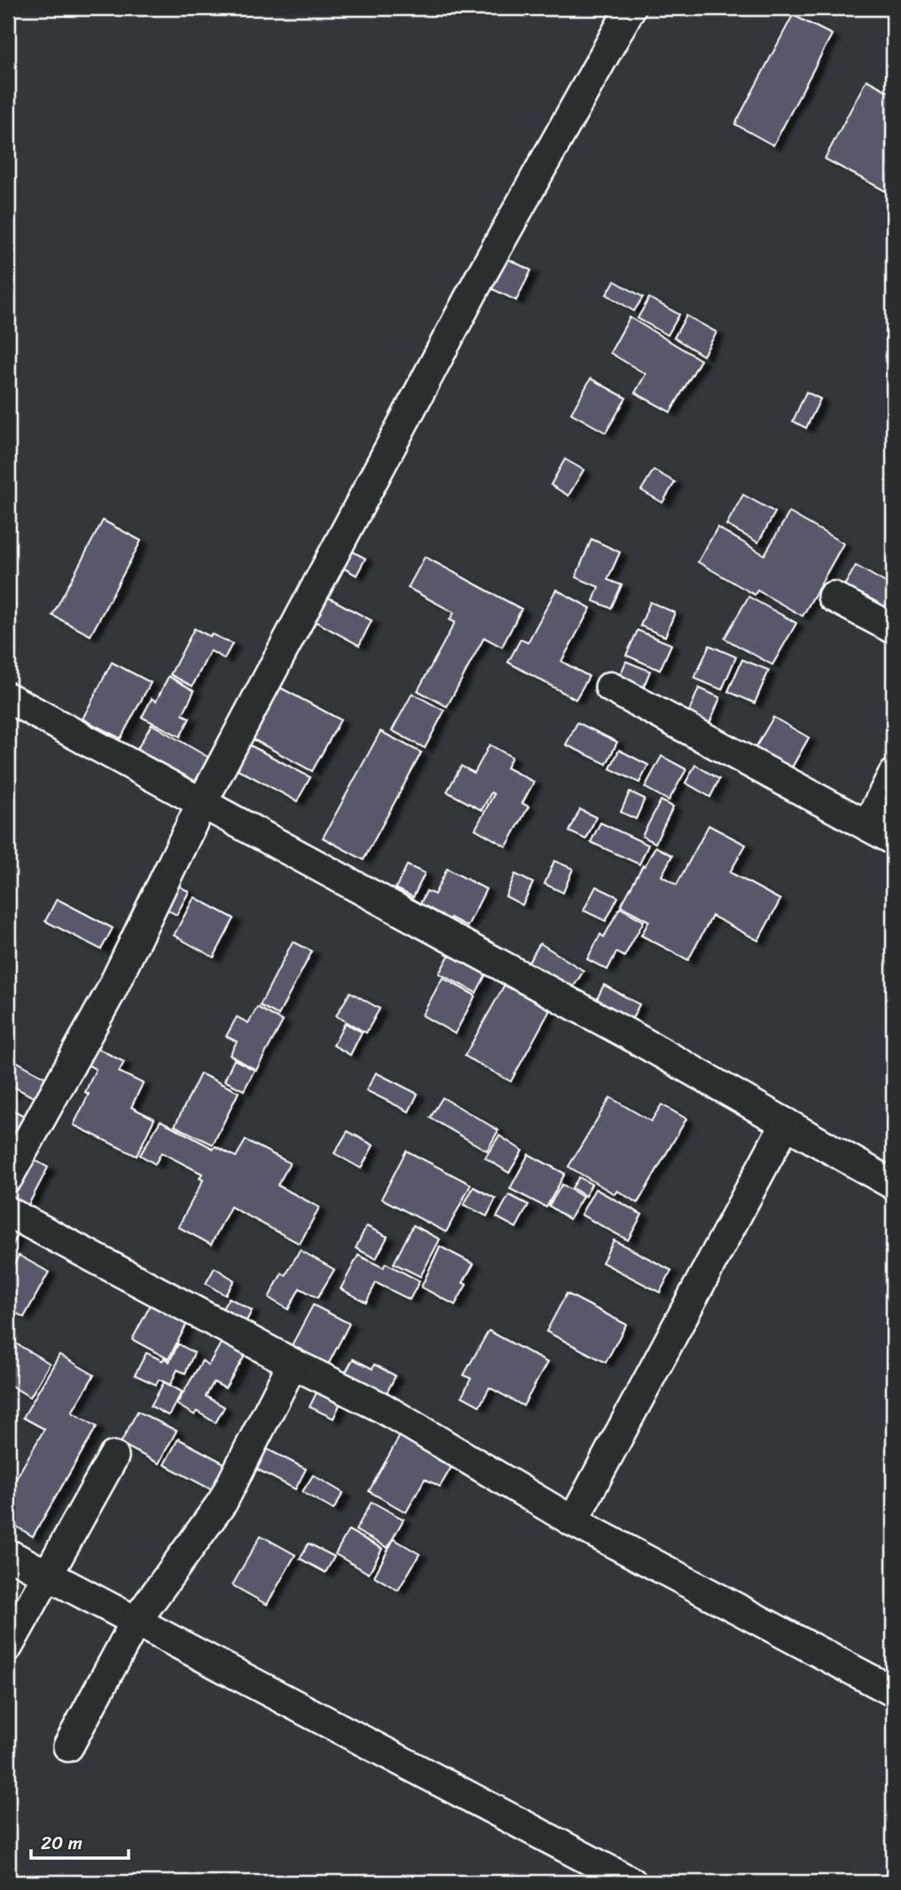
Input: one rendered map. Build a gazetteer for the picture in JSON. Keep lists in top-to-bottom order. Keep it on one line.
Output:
{"scale_bar":"20 m"}
